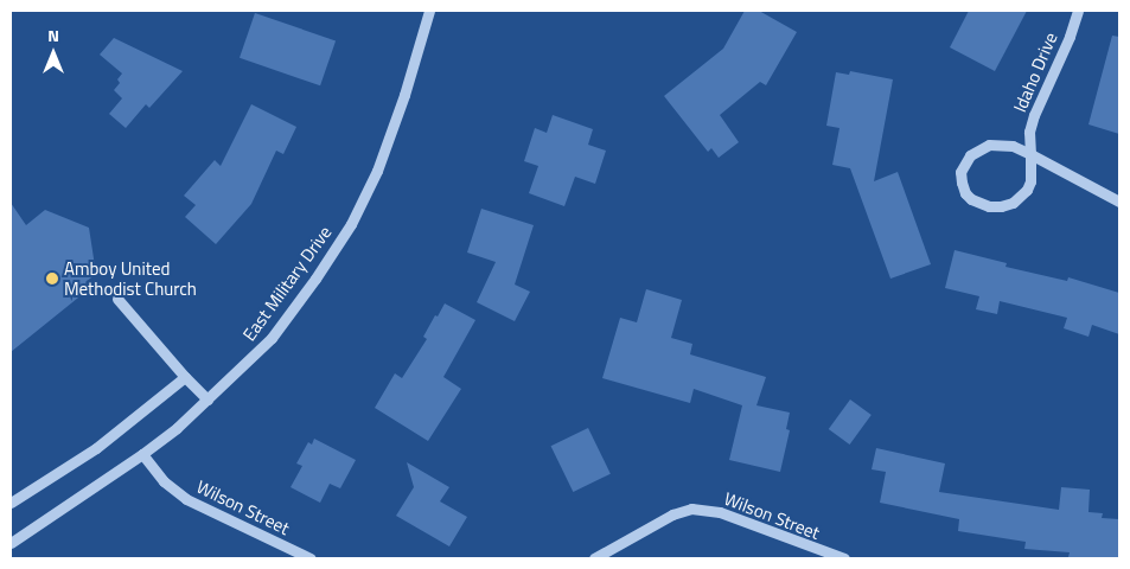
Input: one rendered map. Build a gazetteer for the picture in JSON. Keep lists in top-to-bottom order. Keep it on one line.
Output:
{"streets":{"street":["Idaho Drive","East Military Drive","Wilson Street"]},"crossings":[["East Military Drive","Wilson Street"]],"places":["Amboy United Methodist Church"],"north":"top"}
